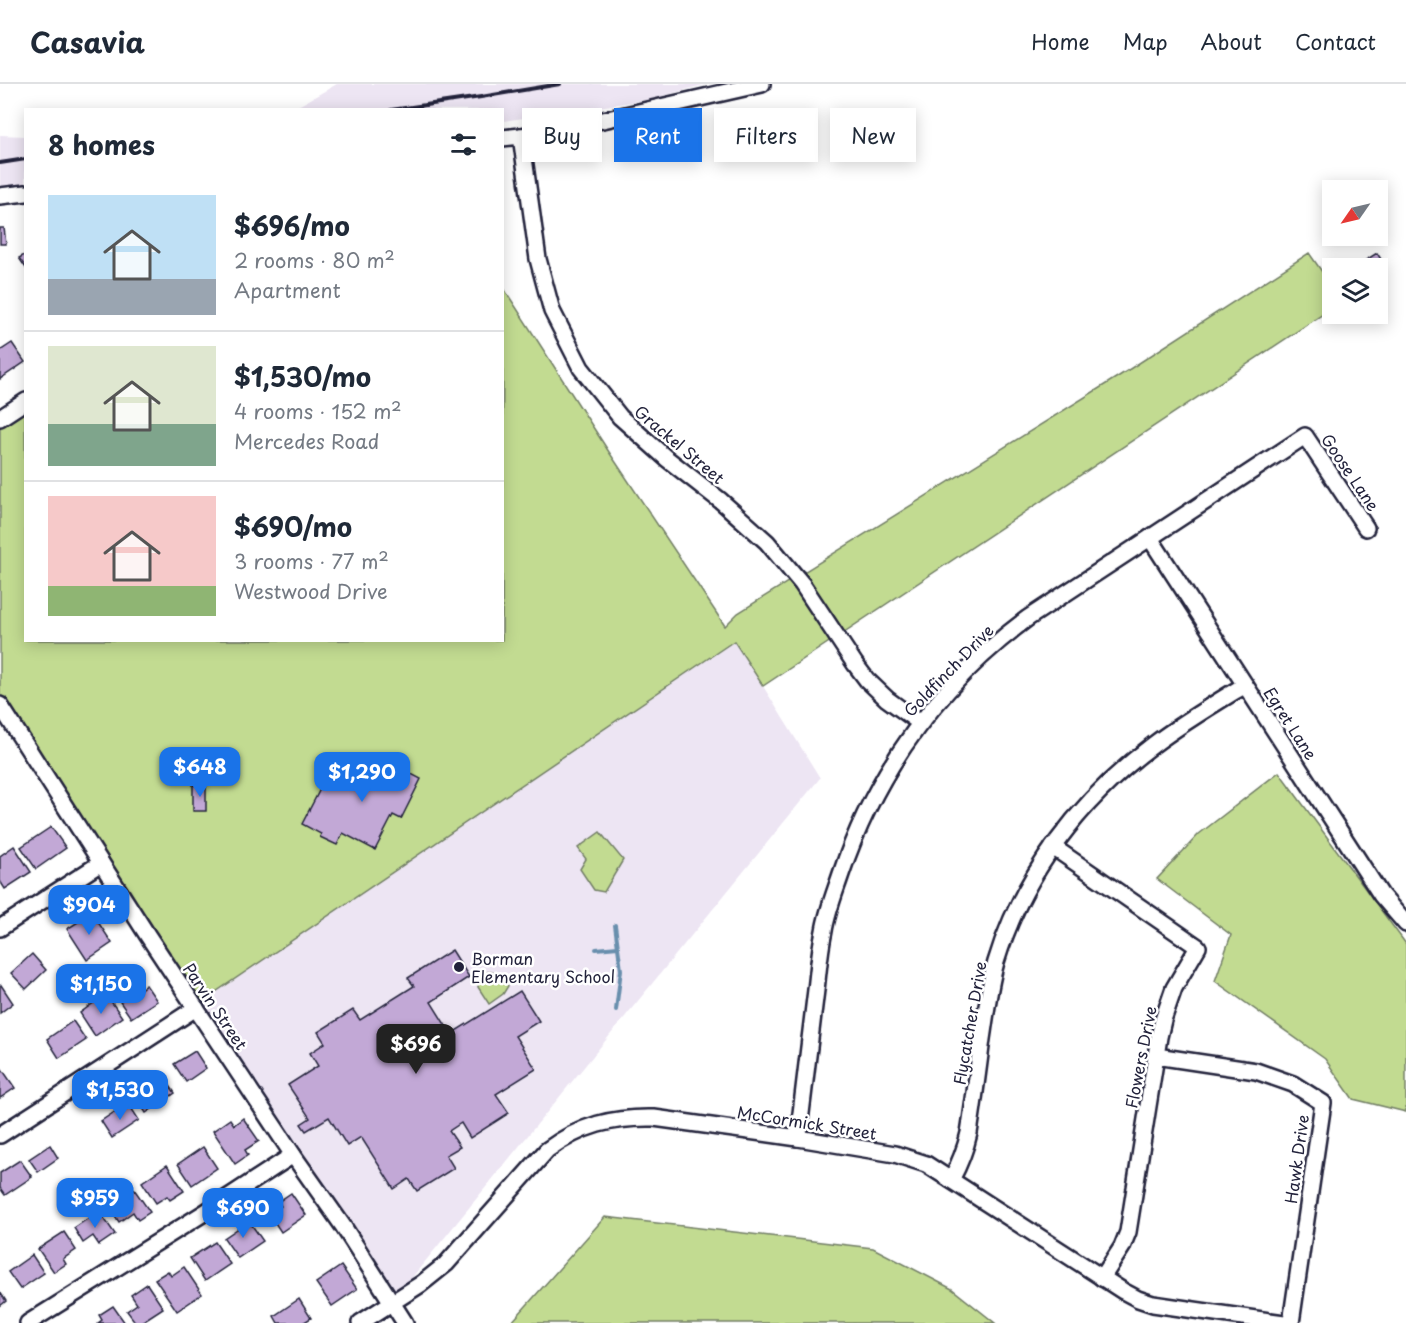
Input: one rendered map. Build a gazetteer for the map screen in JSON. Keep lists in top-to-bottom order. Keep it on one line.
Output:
{"streets":{"street":["Grackel Street","Goose Lane","Goldfinch Drive","Egret Lane","Parvin Street","Flycatcher Drive","Flowers Drive","McCormick Street","Hawk Drive"]},"crossings":[["Grackel Street","Goldfinch Drive"],["Goose Lane","Goldfinch Drive"],["Goldfinch Drive","Egret Lane"],["Goldfinch Drive","McCormick Street"],["Egret Lane","Flycatcher Drive"],["Parvin Street","McCormick Street"],["Flycatcher Drive","Flowers Drive"],["Flycatcher Drive","McCormick Street"],["Flowers Drive","McCormick Street"],["Flowers Drive","Hawk Drive"]],"places":["Borman Elementary School"],"north":"bottom left","page":{"header":"Casavia","nav":["Home","Map","About","Contact"],"chip":["Buy","Rent","Filters","New"],"heading":"8 homes","list":[{"name":"$696/mo","note":"2 rooms · 80 m² · Apartment"},{"name":"$1,530/mo","note":"4 rooms · 152 m² · Mercedes Road"},{"name":"$690/mo","note":"3 rooms · 77 m² · Westwood Drive"}],"price":["$648","$1,290","$904","$1,150","$696","$1,530","$959","$690"]}}
